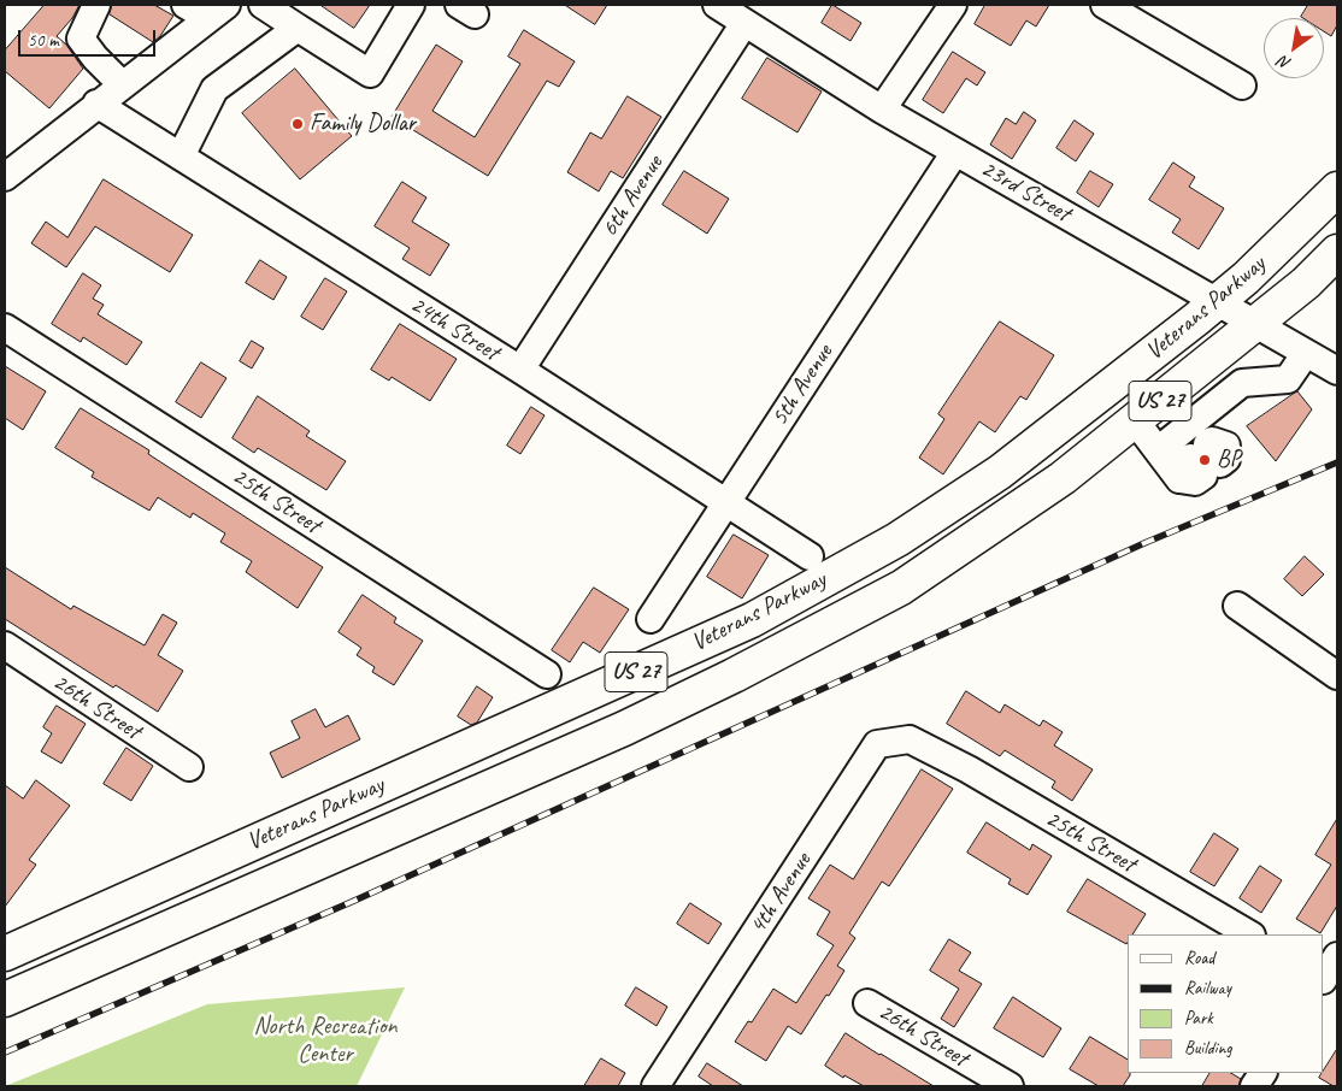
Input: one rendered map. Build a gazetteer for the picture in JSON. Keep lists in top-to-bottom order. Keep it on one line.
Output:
{"streets":{"main road":["Veterans Parkway","US 27"],"street":["23rd Street","6th Avenue","24th Street","5th Avenue","25th Street","26th Street","4th Avenue"]},"crossings":[["23rd Street","6th Avenue"],["23rd Street","Veterans Parkway"],["23rd Street","5th Avenue"],["6th Avenue","24th Street"],["24th Street","5th Avenue"],["25th Street","4th Avenue"]],"parks":["North Recreation Center"],"places":["Family Dollar","BP"],"legend":["Road","Railway","Park","Building"],"scale_bar":"50 m","north":"bottom left"}
